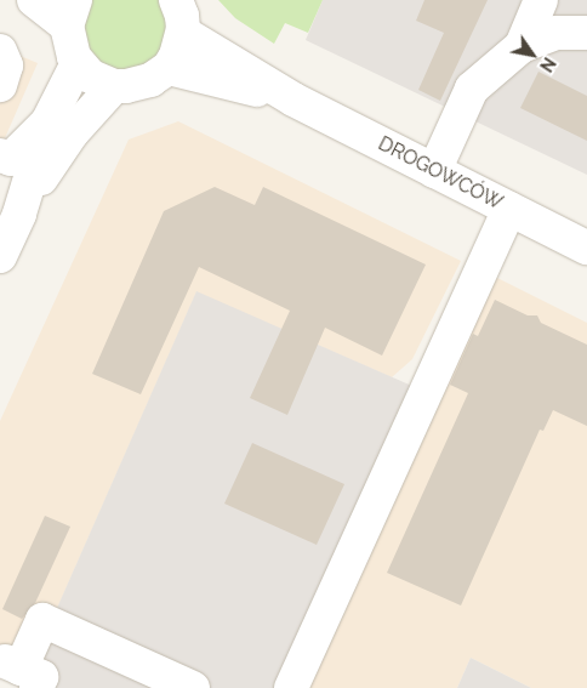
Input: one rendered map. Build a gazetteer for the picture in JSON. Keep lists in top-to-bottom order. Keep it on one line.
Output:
{"streets":{"street":["DROGOWCÓW"]},"north":"bottom right"}
